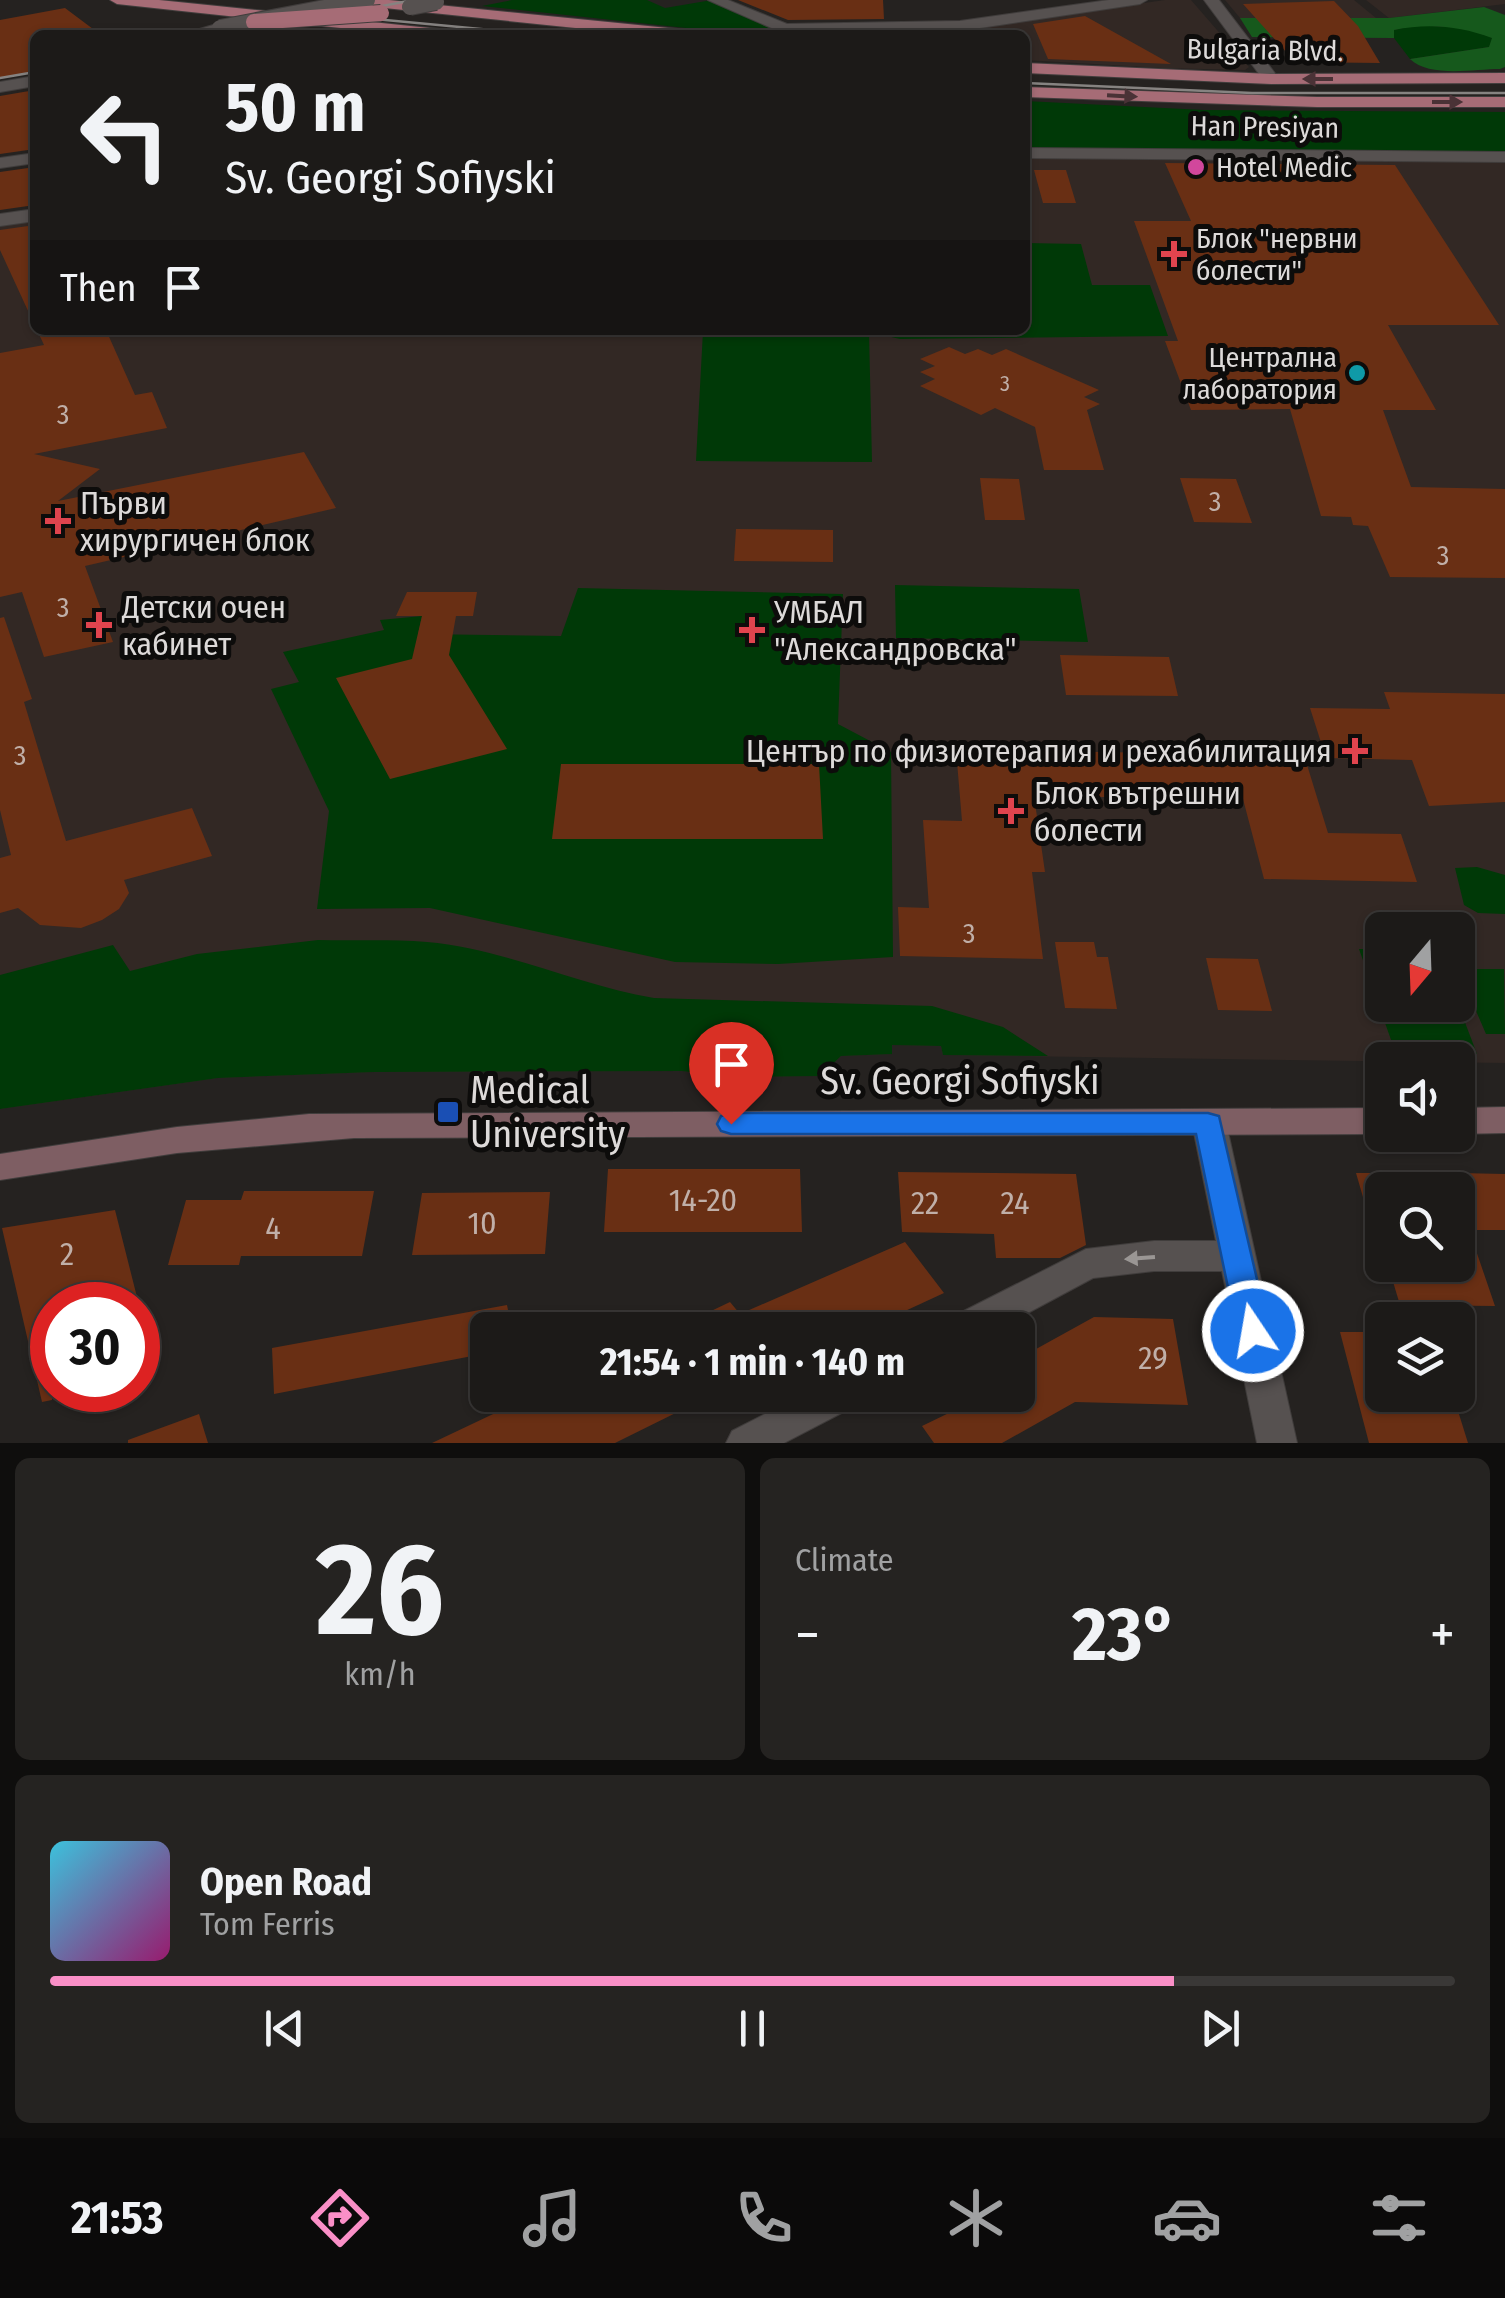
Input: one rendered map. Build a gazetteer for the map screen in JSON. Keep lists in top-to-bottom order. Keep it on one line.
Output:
{"streets":{"main road":["Bulgaria Blvd.","Sv. Georgi Sofiyski"],"street":["Han Presiyan"]},"places":{"other":["Hotel Medic","Централна лаборатория"],"health":["Блок \"нервни болести\"","Първи хирургичен блок","Детски очен кабинет","УМБАЛ \"Александровска\"","Център по физиотерапия и рехабилитация","Блок вътрешни болести"],"transit":["Medical University"]},"house_numbers":["3","3","3","3","3","3","3","14-20","22","24","10","4","2","29"],"north":"bottom","page":{"turn":["50 m","Sv. Georgi Sofiyski"],"then":"Then","limit":"30","trip":"21:54 · 1 min · 140 m","tile":[["26","km/h"],"Climate"],"heat":["−","23°","+"],"song":["Open Road","Tom Ferris"],"tabs":"21:53"}}
